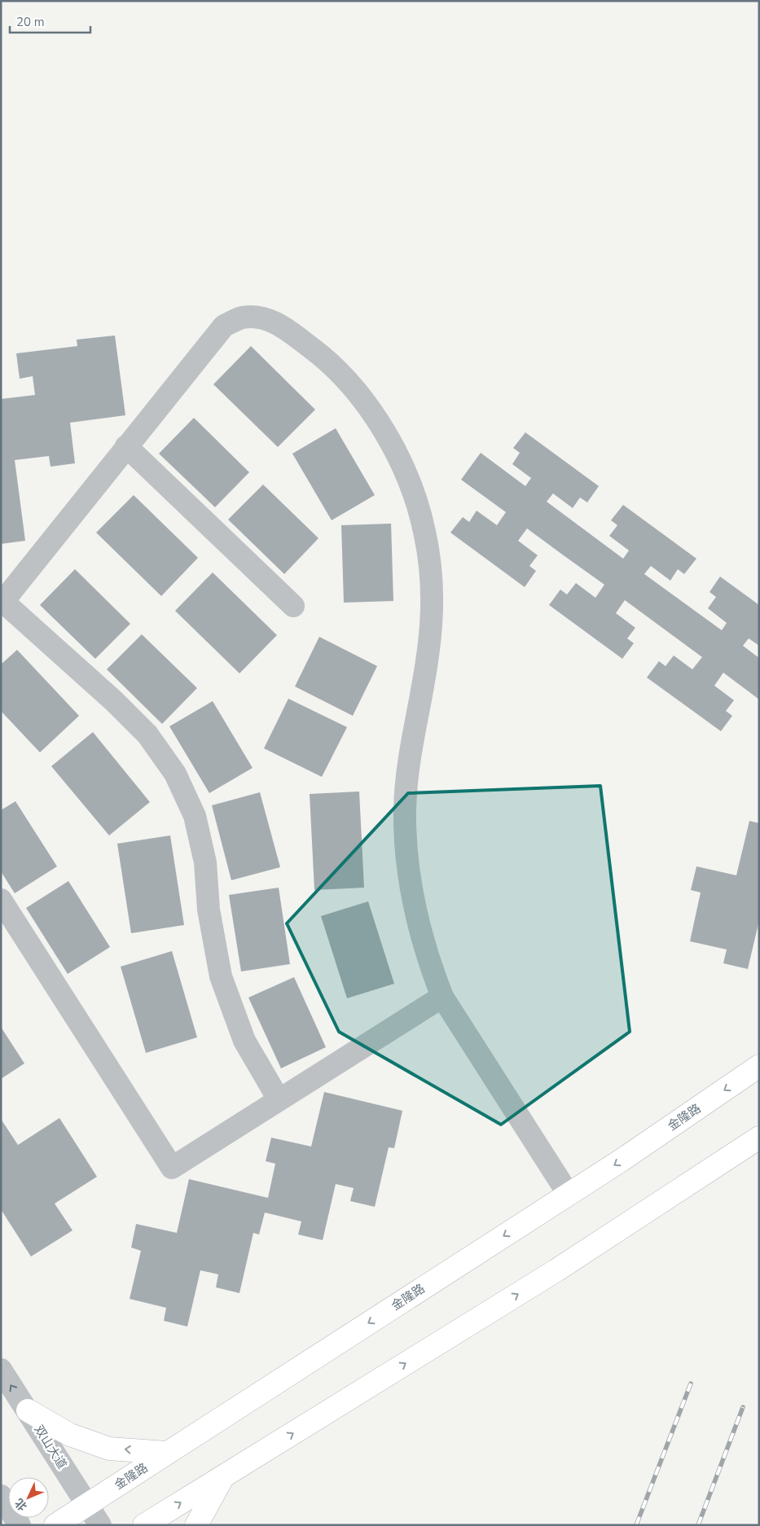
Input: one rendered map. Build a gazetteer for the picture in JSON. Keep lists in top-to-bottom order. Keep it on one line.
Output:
{"streets":{"main road":["金隆路"],"street":["双山大道"]},"crossings":[["金隆路","双山大道"]],"scale_bar":"20 m","north":"bottom left"}
